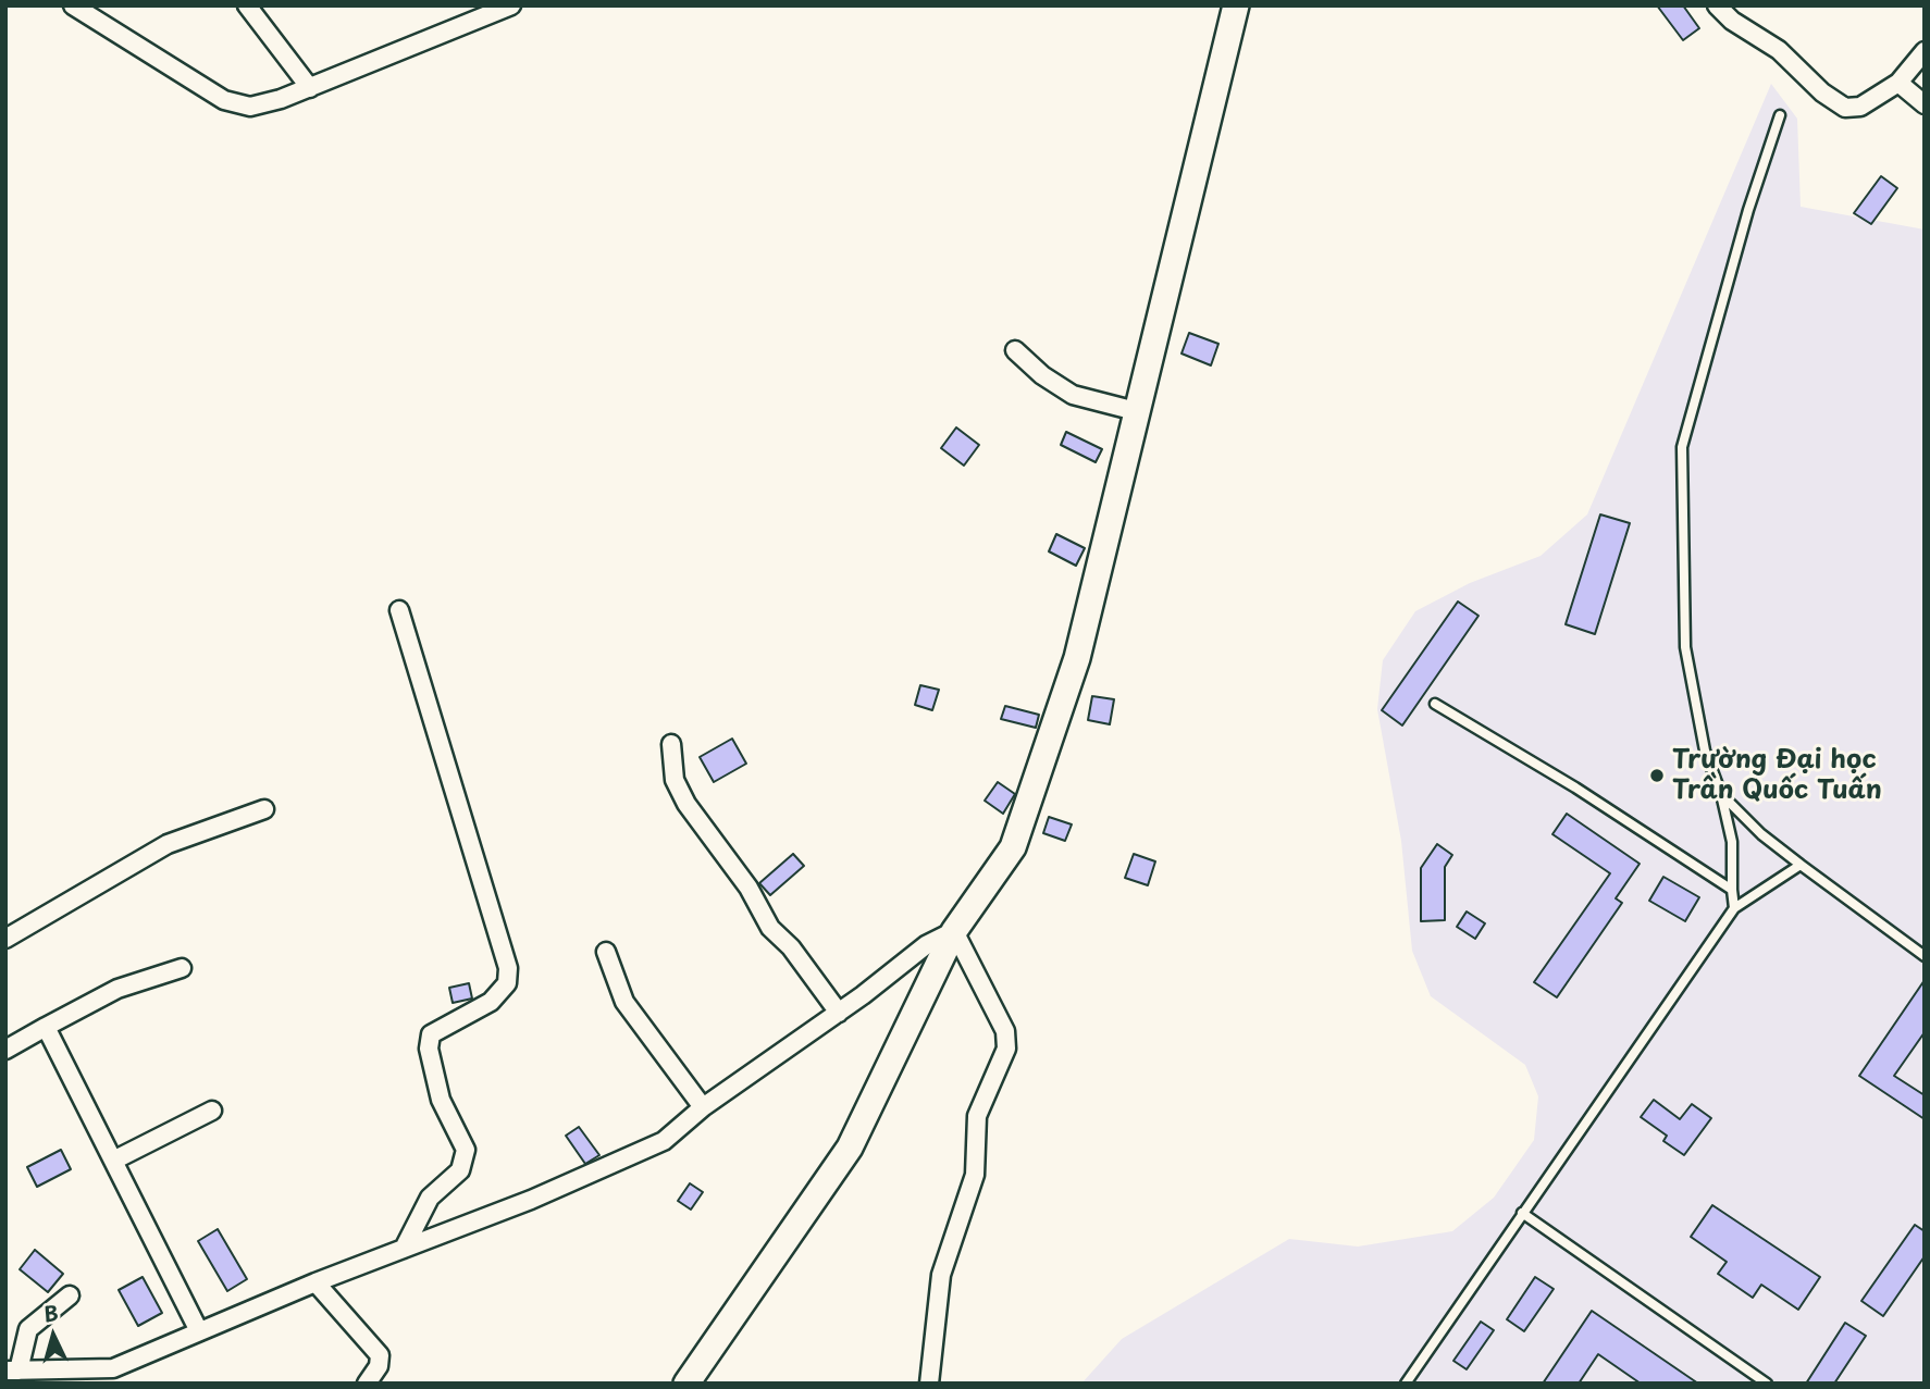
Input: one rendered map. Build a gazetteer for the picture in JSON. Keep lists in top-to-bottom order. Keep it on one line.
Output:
{"places":["Trường Đại học Trần Quốc Tuấn"],"north":"top"}
